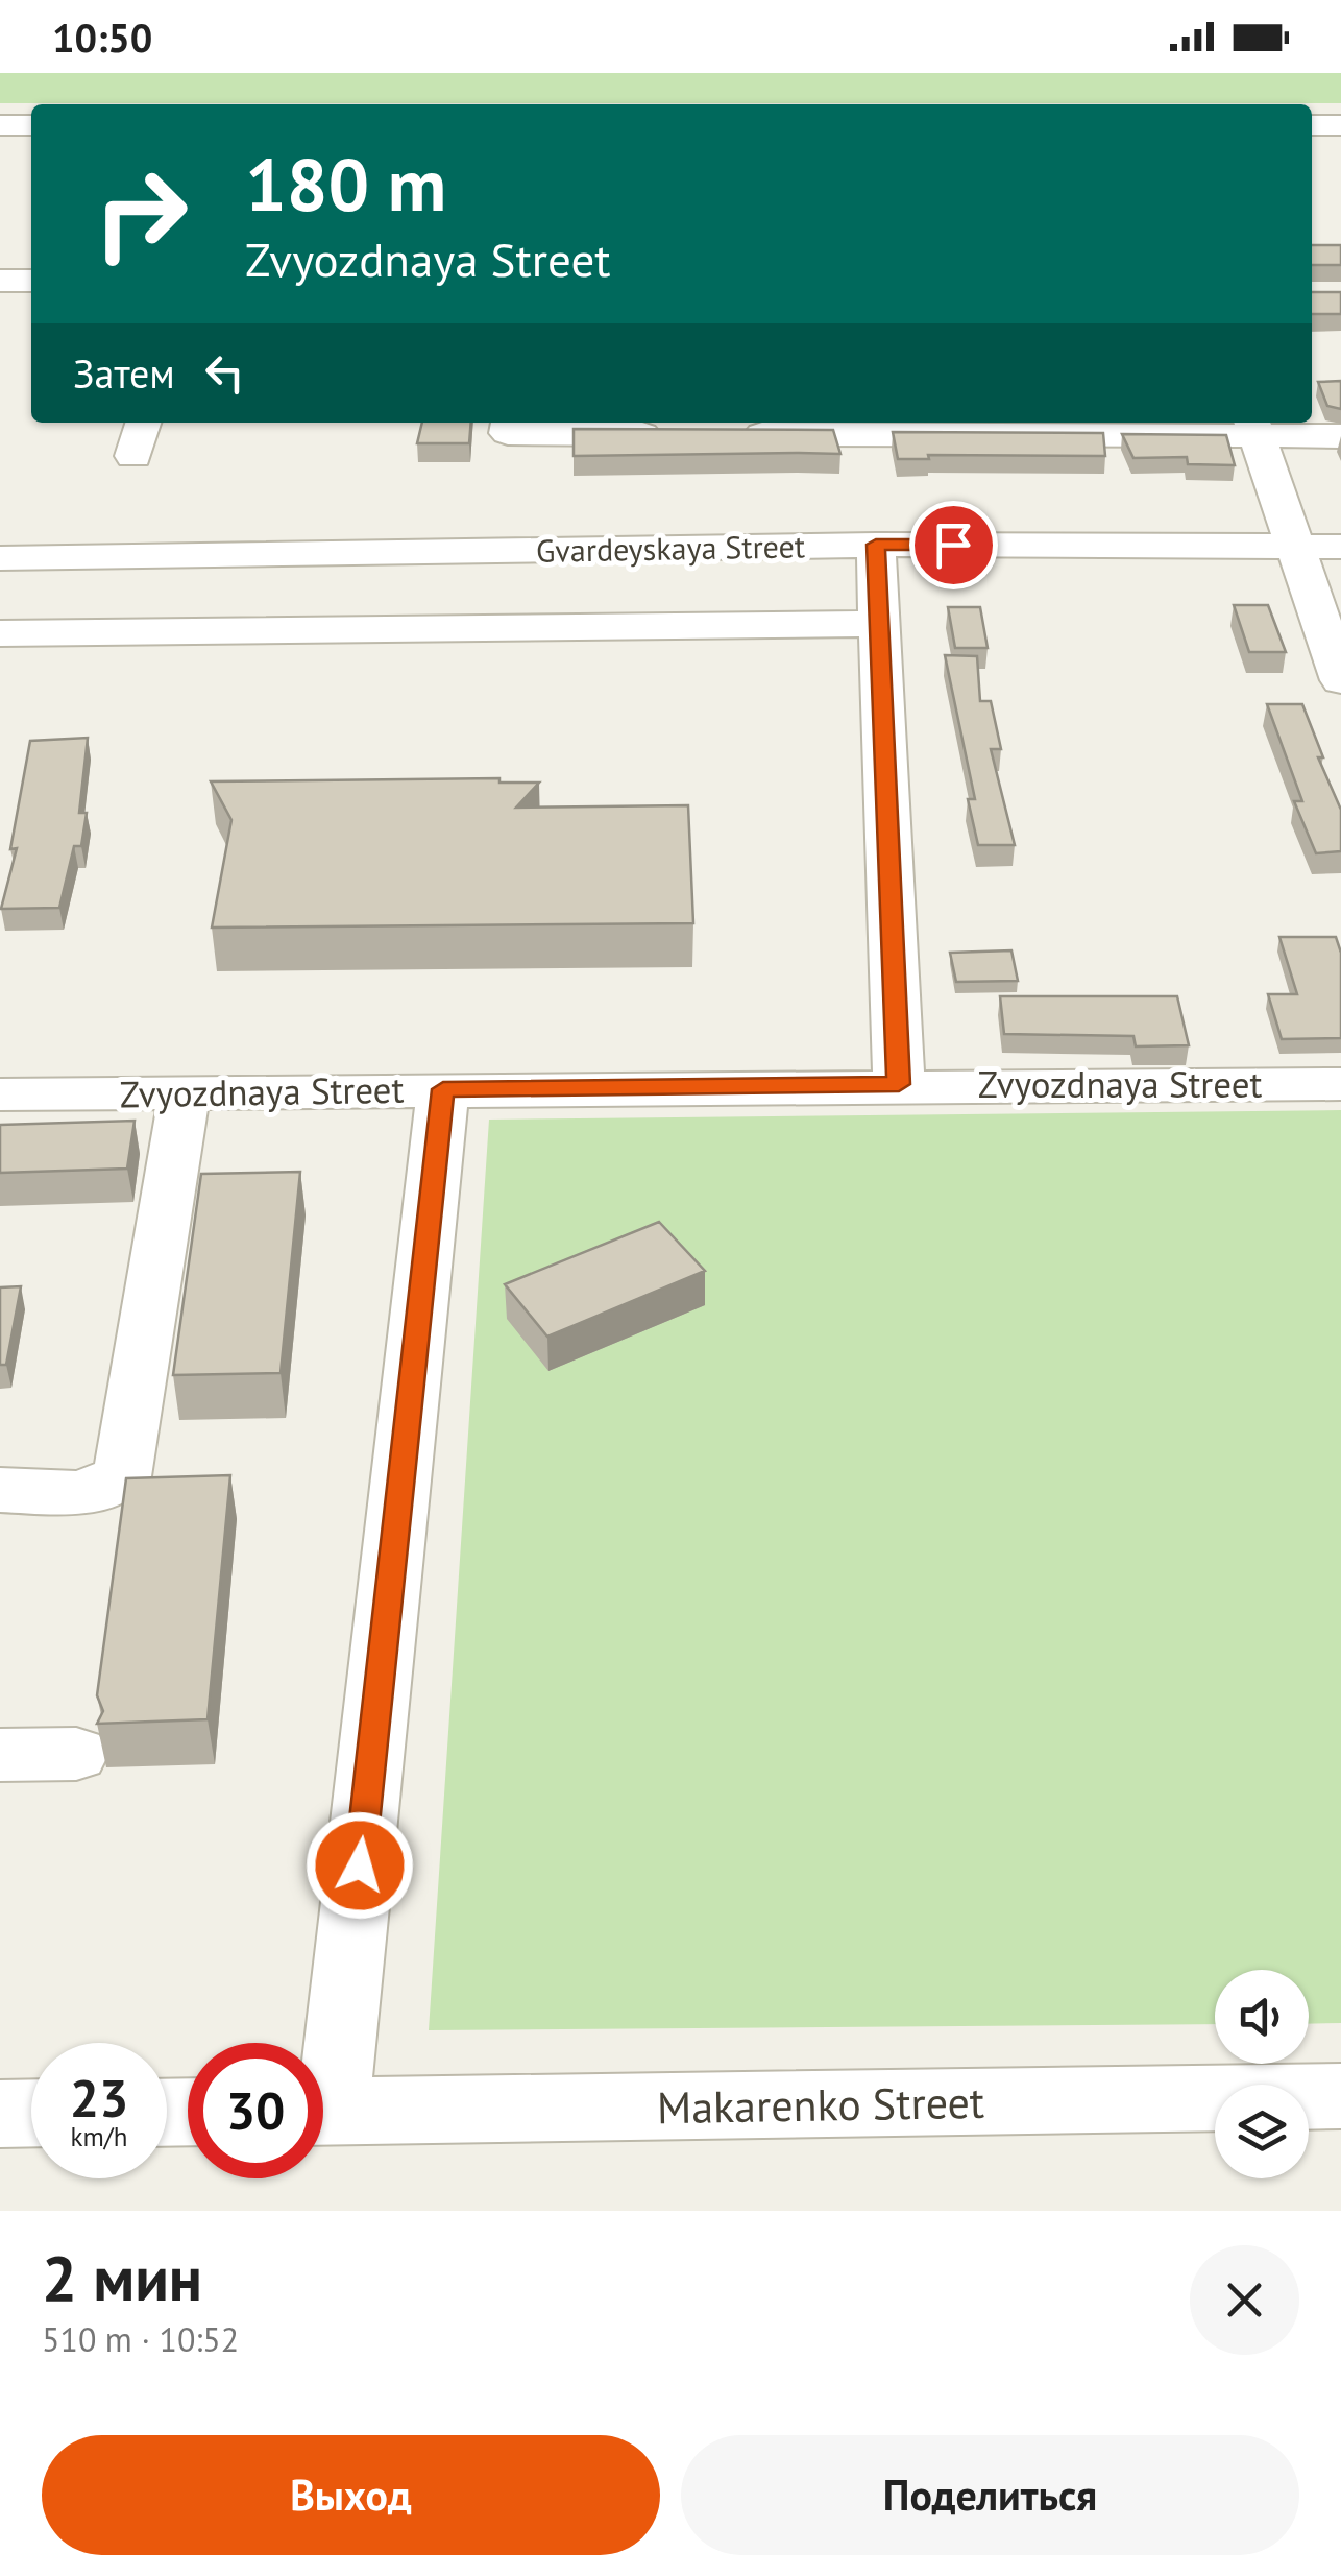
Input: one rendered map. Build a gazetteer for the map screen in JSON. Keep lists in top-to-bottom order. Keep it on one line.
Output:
{"streets":{"street":["Gvardeyskaya Street","Zvyozdnaya Street","Makarenko Street"]},"page":{"status":"10:50","turn":["180 m","Zvyozdnaya Street"],"then":"Затем","speed":"23 km/h","limit":"30","heading":["2 мин","510 m · 10:52"],"buttons":["Выход","Поделиться"]}}
